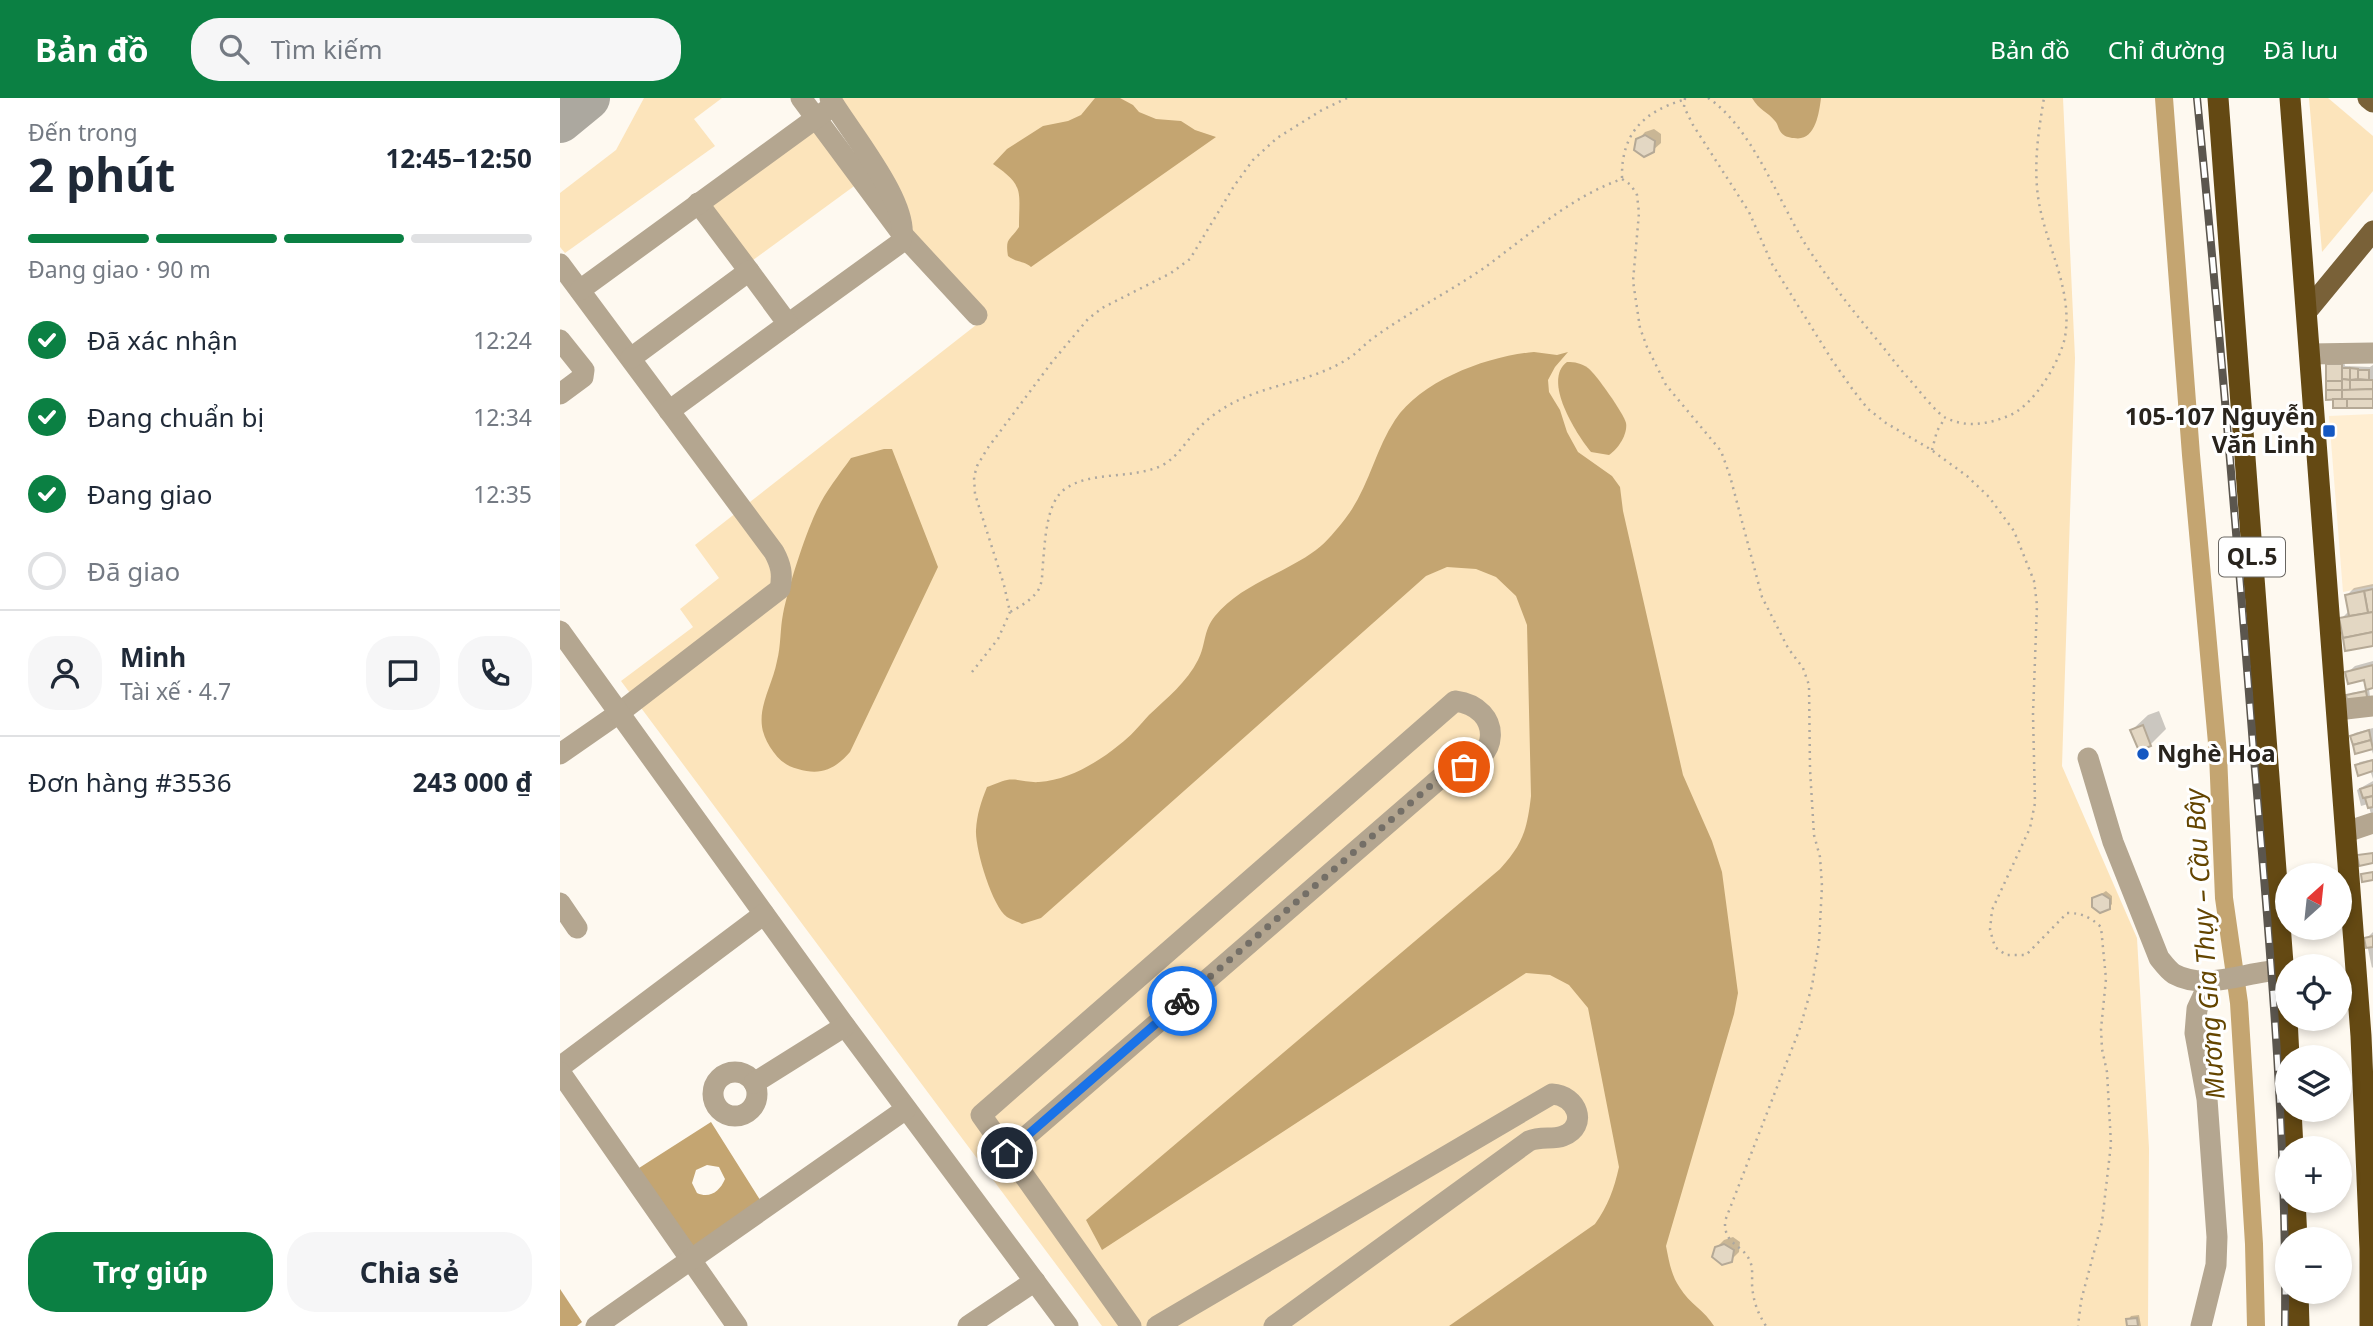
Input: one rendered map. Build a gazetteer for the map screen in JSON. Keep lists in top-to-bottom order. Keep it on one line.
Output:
{"streets":{"highway":["QL.5"]},"water":["Mương Gia Thụy – Cầu Bây"],"places":{"transit":["105-107 Nguyễn Văn Linh"],"other":["Nghè Hoa"]},"north":"top right","page":{"header":"Bản đồ","search":"Tìm kiếm","nav":["Bản đồ","Chỉ đường","Đã lưu"],"heading":["2 phút","Đến trong","12:45–12:50"],"panel":["Minh","Tài xế · 4.7","Đơn hàng #3536","243 000 ₫"],"bar":"Đang giao · 90 m","list":[["Đã xác nhận","12:24"],["Đang chuẩn bị","12:34"],["Đang giao","12:35"],"Đã giao"],"map_buttons":["+","−"],"buttons":["Trợ giúp","Chia sẻ"]}}
